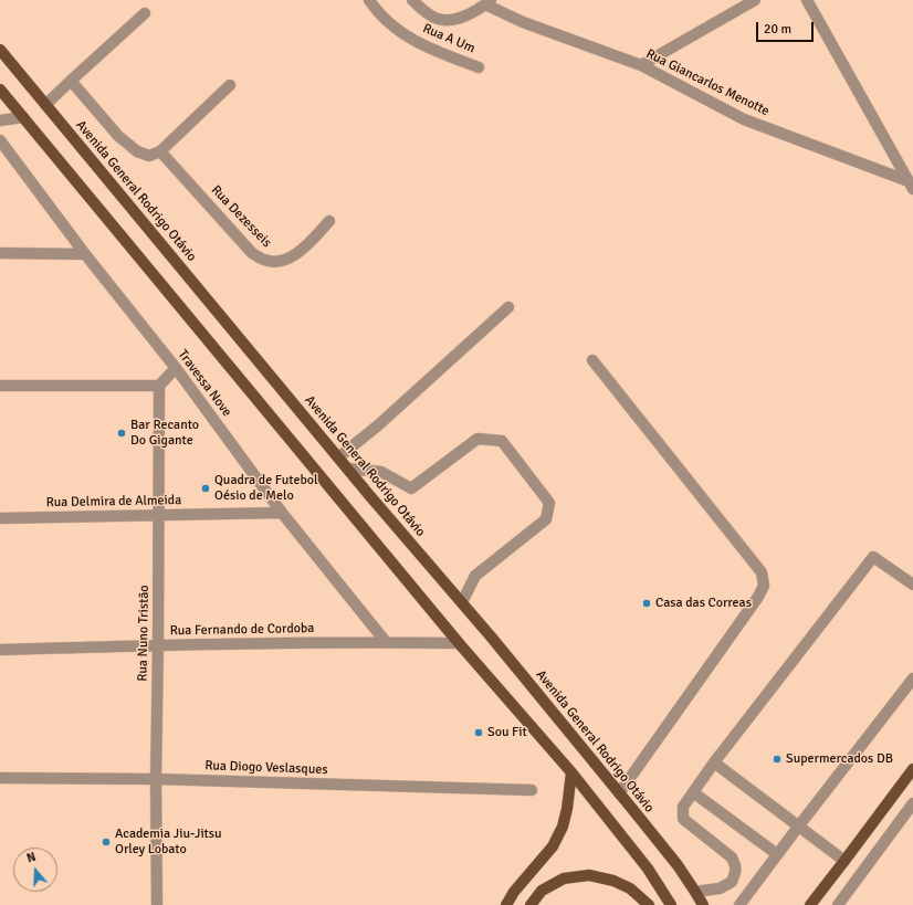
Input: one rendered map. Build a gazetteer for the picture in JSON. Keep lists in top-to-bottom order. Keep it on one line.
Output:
{"streets":{"main road":["Avenida General Rodrigo Otávio"],"street":["Rua A Um","Rua Giancarlos Menotte","Rua Dezesseis","Travessa Nove","Rua Delmira de Almeida","Rua Fernando de Cordoba","Rua Nuno Tristão","Rua Diogo Veslasques"]},"crossings":[["Travessa Nove","Rua Delmira de Almeida"],["Travessa Nove","Rua Fernando de Cordoba"],["Rua Delmira de Almeida","Rua Nuno Tristão"],["Rua Fernando de Cordoba","Rua Nuno Tristão"],["Rua Nuno Tristão","Rua Diogo Veslasques"]],"places":["Bar Recanto Do Gigante","Quadra de Futebol Oésio de Melo","Casa das Correas","Sou Fit","Supermercados DB","Academia Jiu-Jitsu Orley Lobato"],"scale_bar":"20 m","north":"top"}
